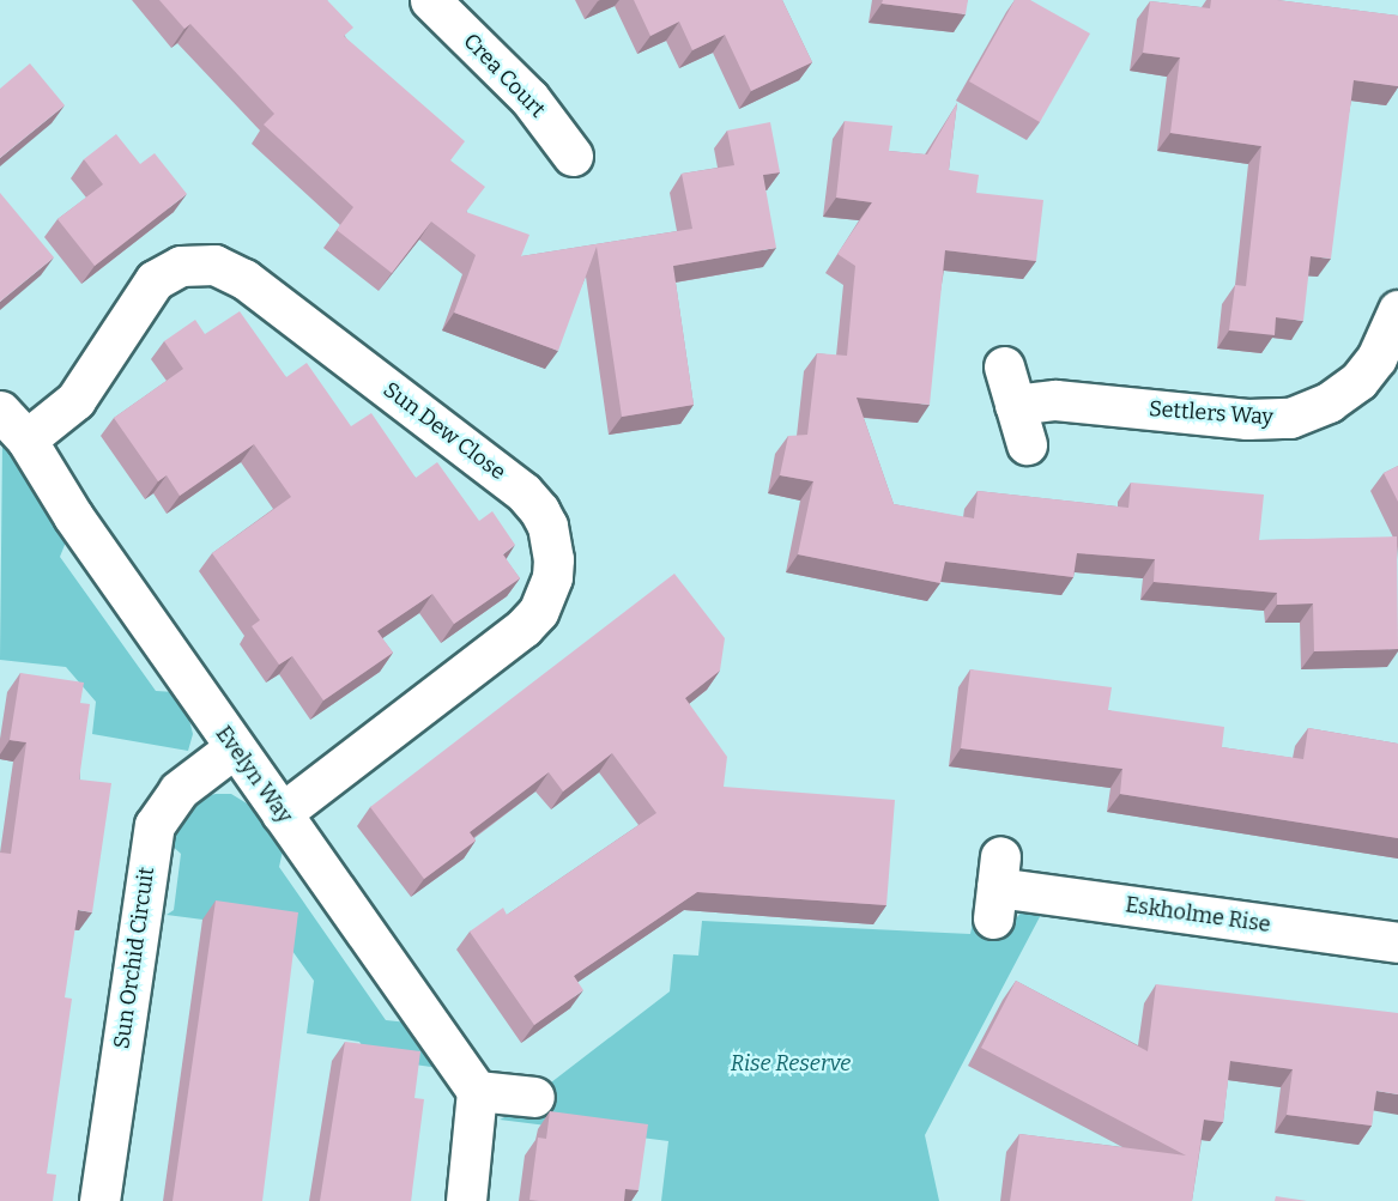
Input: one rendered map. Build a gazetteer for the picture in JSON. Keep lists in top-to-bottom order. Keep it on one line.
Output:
{"streets":{"street":["Crea Court","Settlers Way","Sun Dew Close","Evelyn Way","Eskholme Rise","Sun Orchid Circuit"]},"crossings":[["Sun Dew Close","Evelyn Way"],["Evelyn Way","Sun Orchid Circuit"]],"parks":["Rise Reserve"]}
